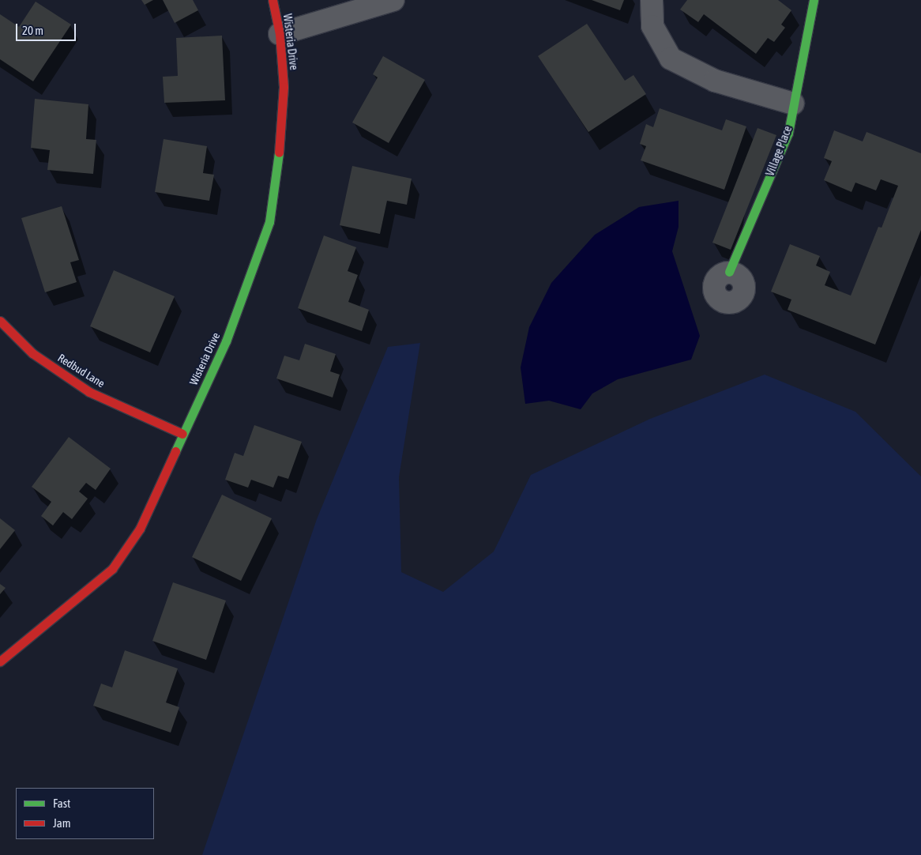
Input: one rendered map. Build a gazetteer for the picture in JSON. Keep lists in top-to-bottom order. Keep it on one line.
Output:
{"streets":{"street":["Wisteria Drive","Village Place","Redbud Lane"]},"crossings":[["Wisteria Drive","Redbud Lane"]],"legend":["Fast","Jam"],"scale_bar":"20 m"}
